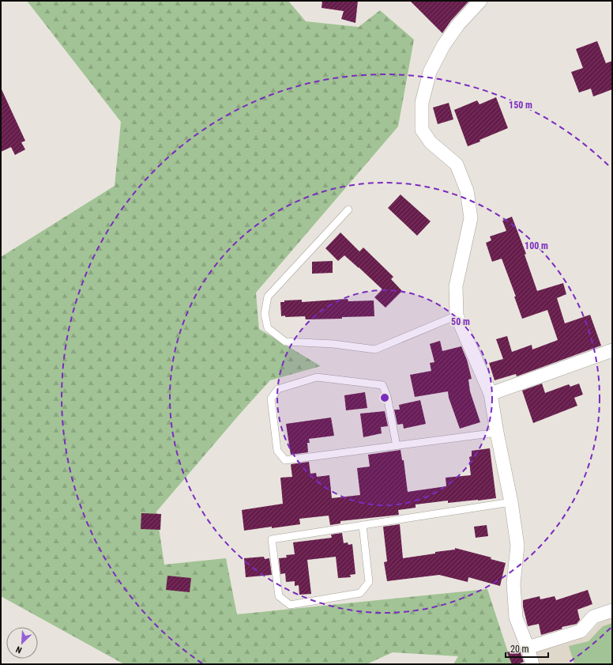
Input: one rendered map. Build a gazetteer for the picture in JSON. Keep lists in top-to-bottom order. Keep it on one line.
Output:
{"scale_bar":"20 m","north":"bottom left","rings":["150 m","100 m","50 m"]}
